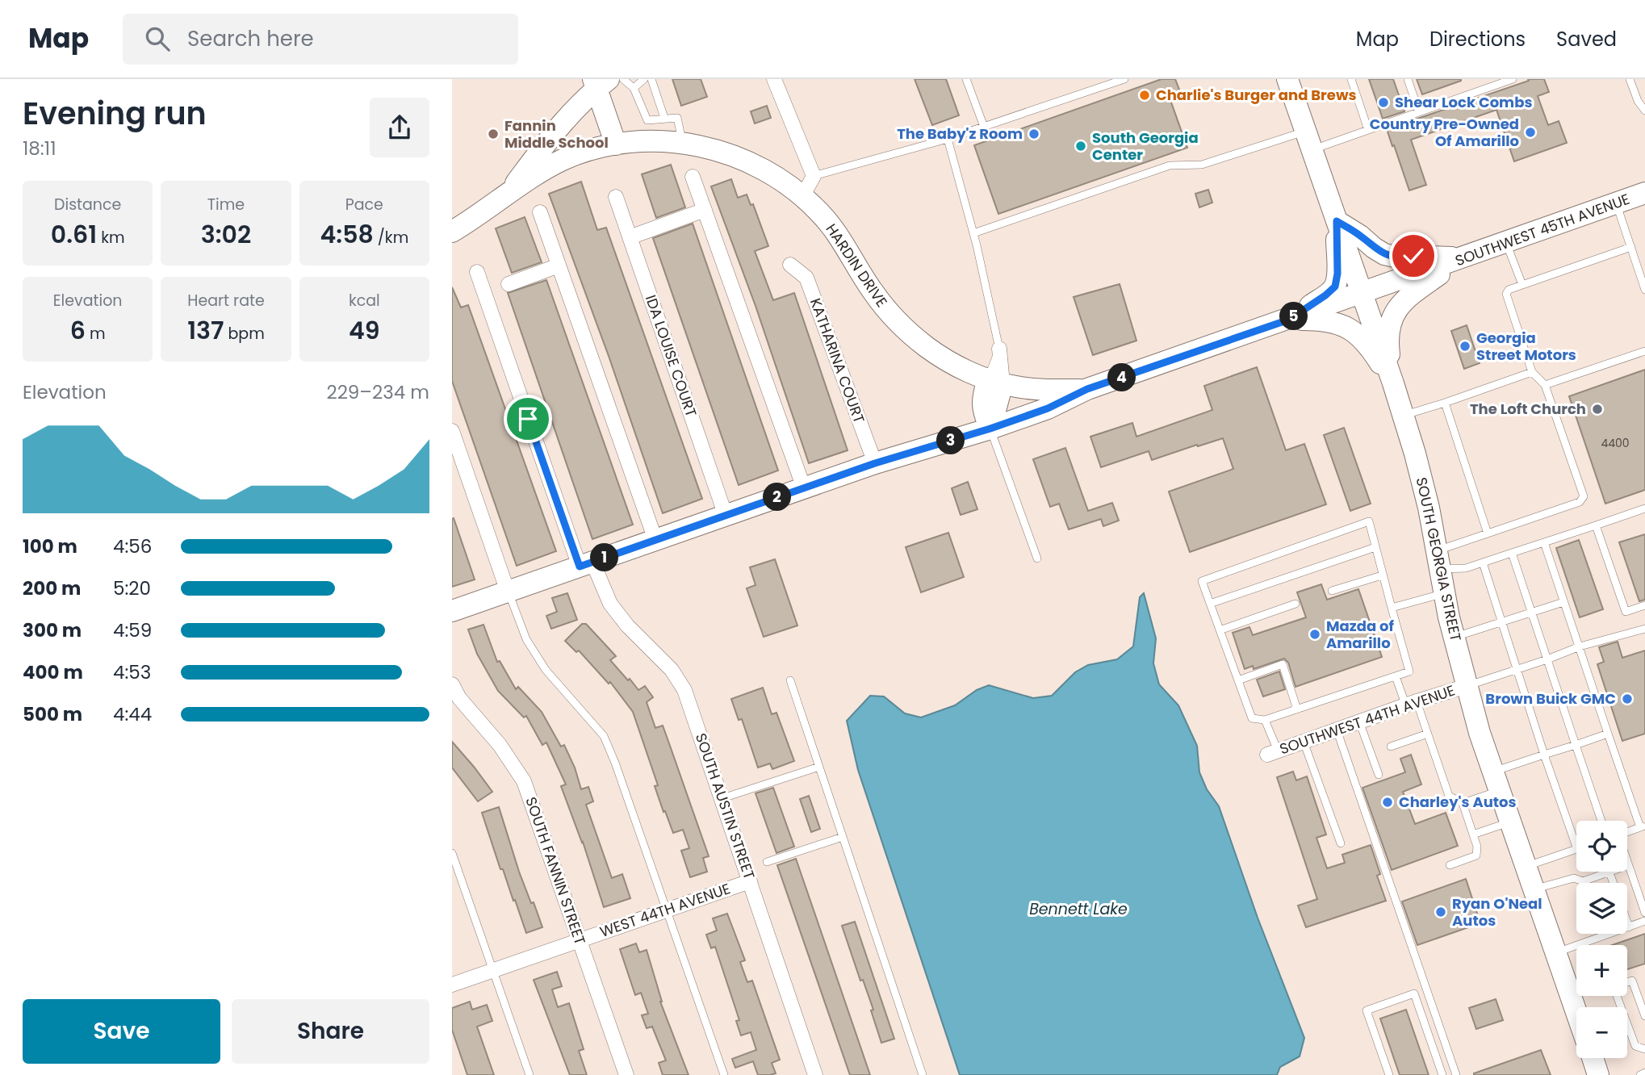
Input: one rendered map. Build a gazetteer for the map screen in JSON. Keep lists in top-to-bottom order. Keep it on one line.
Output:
{"streets":{"main road":["SOUTHWEST 45TH AVENUE","HARDIN DRIVE","SOUTH GEORGIA STREET"],"street":["IDA LOUISE COURT","KATHARINA COURT","SOUTHWEST 44TH AVENUE","SOUTH AUSTIN STREET","SOUTH FANNIN STREET","WEST 44TH AVENUE"]},"crossings":[["SOUTHWEST 45TH AVENUE","HARDIN DRIVE"],["SOUTHWEST 45TH AVENUE","SOUTH GEORGIA STREET"],["SOUTH GEORGIA STREET","SOUTHWEST 44TH AVENUE"],["SOUTH AUSTIN STREET","WEST 44TH AVENUE"],["SOUTH FANNIN STREET","WEST 44TH AVENUE"]],"water":["Bennett Lake"],"places":["Charlie's Burger and Brews","Shear Lock Combs","Country Pre-Owned Of Amarillo","Fannin Middle School","The Baby'z Room","South Georgia Center","Georgia Street Motors","The Loft Church","Mazda of Amarillo","Brown Buick GMC","Charley's Autos","Ryan O'Neal Autos"],"house_numbers":["4400"],"page":{"header":"Map","search":"Search here","nav":["Map","Directions","Saved"],"heading":["Evening run","18:11"],"stats":[["Distance","0.61 km"],["Time","3:02"],["Pace","4:58 /km"],["Elevation","6 m"],["Heart rate","137 bpm"],["kcal","49"]],"pins":["5","4","3","2","1"],"chart":["Elevation","229–234 m"],"list":[{"name":"100 m","note":"4:56"},{"name":"200 m","note":"5:20"},{"name":"300 m","note":"4:59"},{"name":"400 m","note":"4:53"},{"name":"500 m","note":"4:44"}],"map_buttons":["+","−"],"buttons":["Save","Share"]}}
